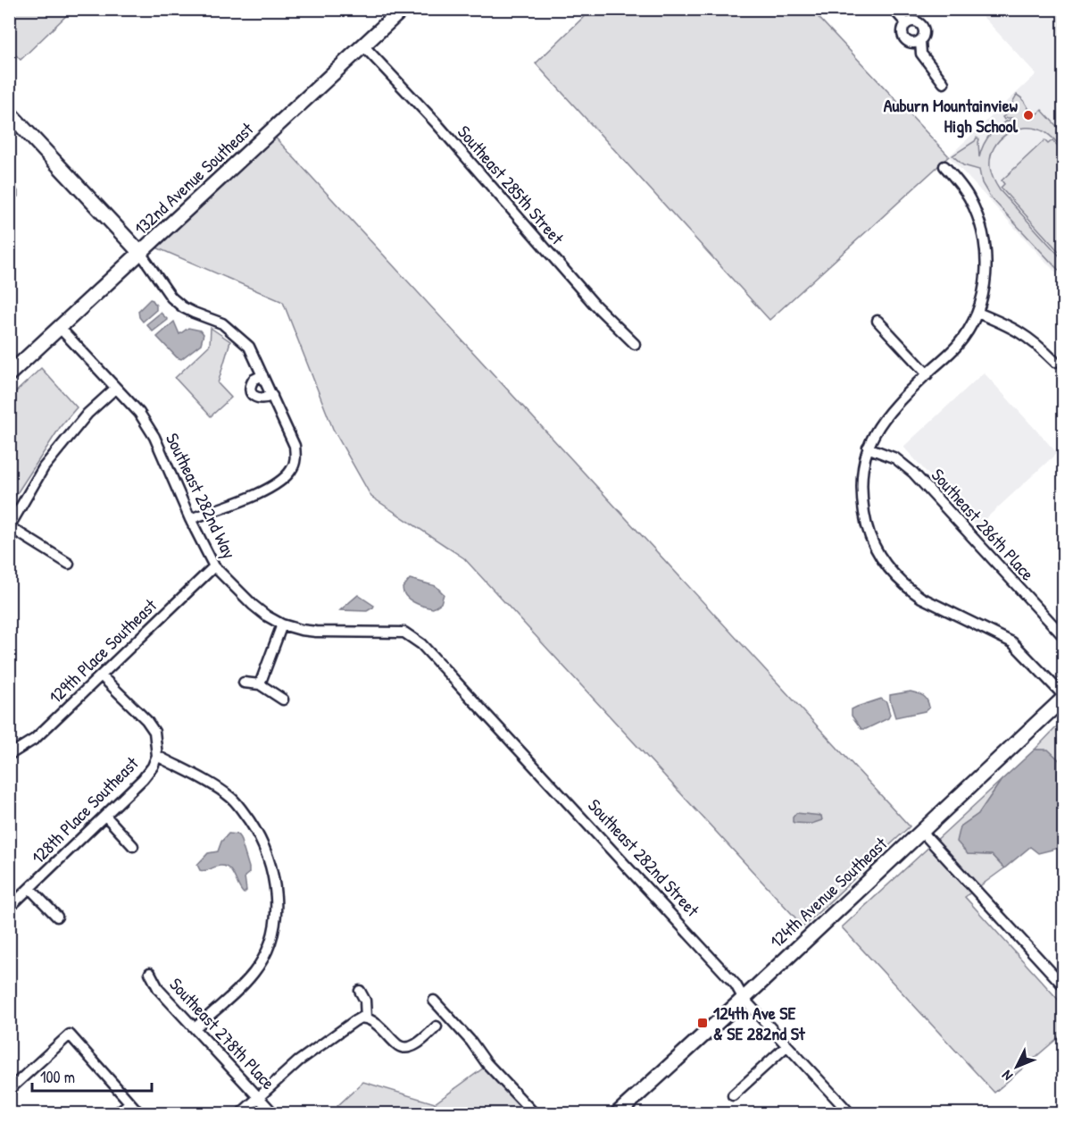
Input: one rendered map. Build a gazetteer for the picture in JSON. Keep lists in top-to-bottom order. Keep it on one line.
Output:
{"streets":{"street":["132nd Avenue Southeast","Southeast 285th Street","Southeast 282nd Way","Southeast 286th Place","129th Place Southeast","128th Place Southeast","Southeast 282nd Street","124th Avenue Southeast","Southeast 278th Place"]},"crossings":[["132nd Avenue Southeast","Southeast 285th Street"],["132nd Avenue Southeast","Southeast 282nd Way"],["Southeast 282nd Way","129th Place Southeast"],["Southeast 282nd Way","Southeast 282nd Street"],["Southeast 282nd Street","124th Avenue Southeast"]],"places":{"other":["Auburn Mountainview High School"],"transit":["124th Ave SE & SE 282nd St"]},"scale_bar":"100 m","north":"bottom left"}
